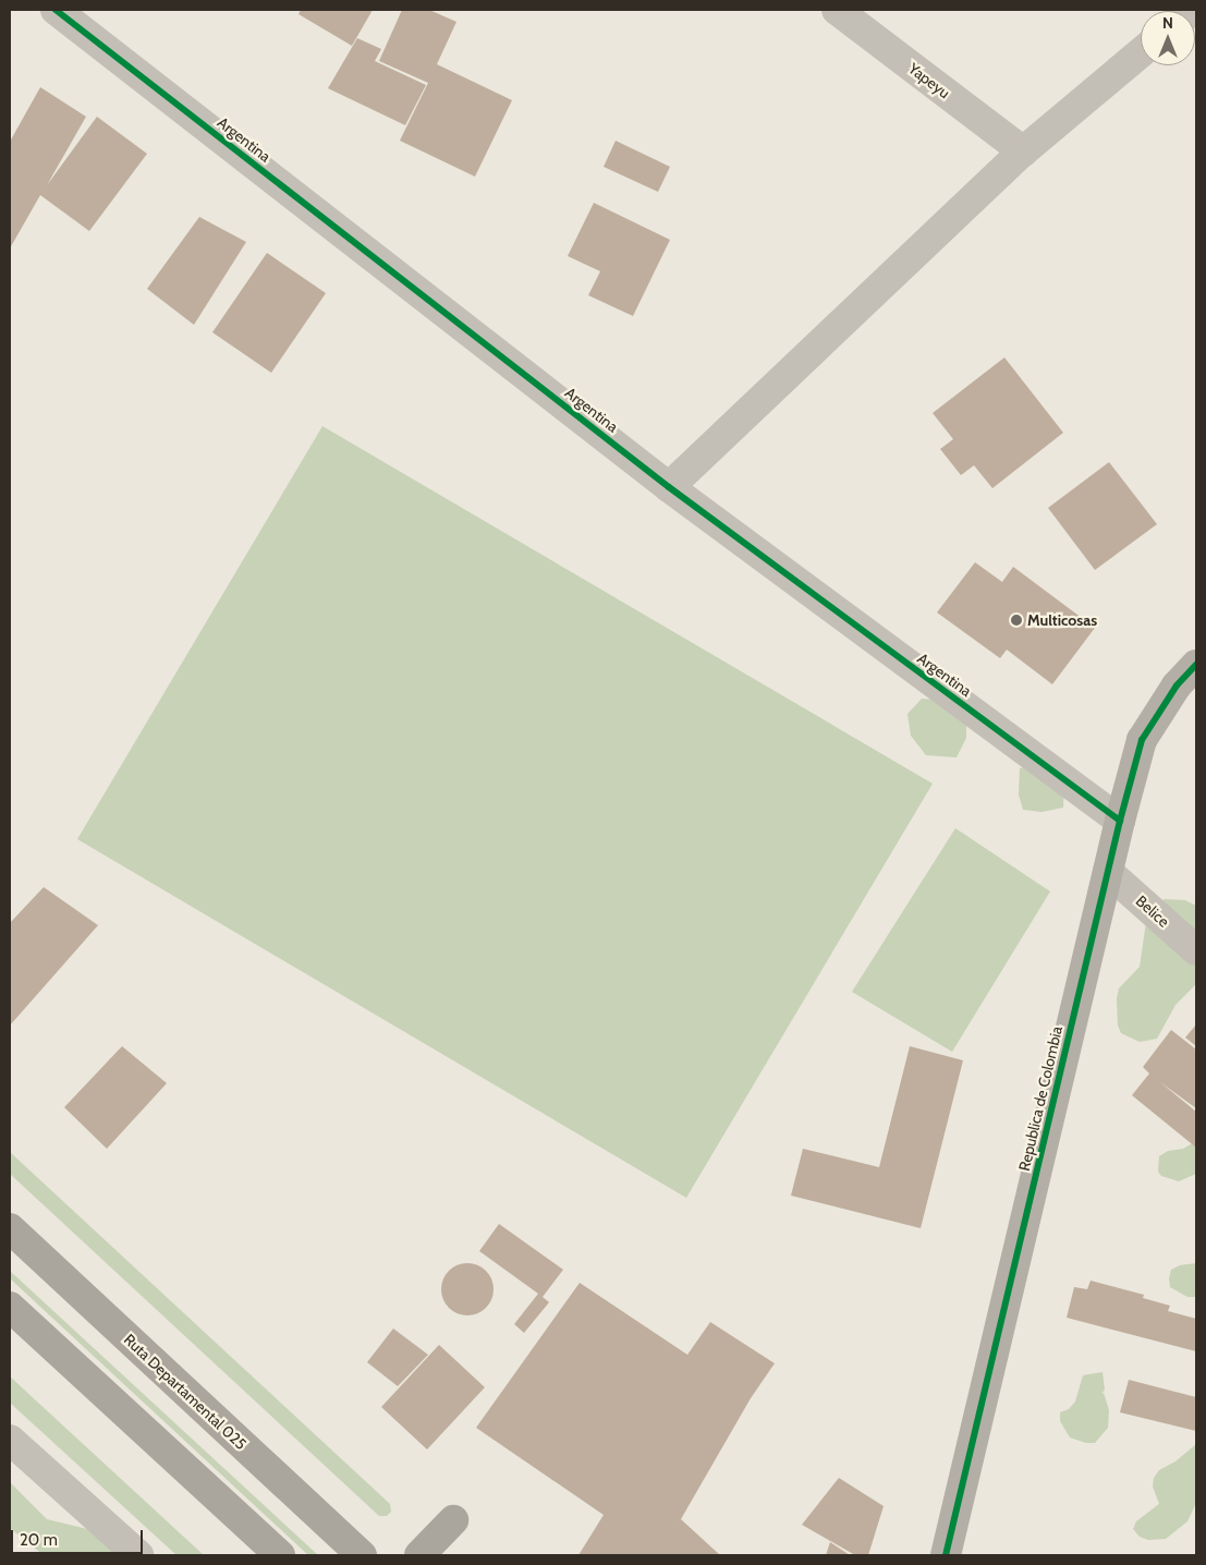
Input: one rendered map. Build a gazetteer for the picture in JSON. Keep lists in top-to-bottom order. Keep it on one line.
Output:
{"streets":{"highway":["Ruta Departamental 025"],"street":["Yapeyu","Argentina","Belice","Republica de Colombia"]},"crossings":[["Argentina","Republica de Colombia"],["Belice","Republica de Colombia"]],"places":["Multicosas"],"scale_bar":"20 m","north":"top"}
